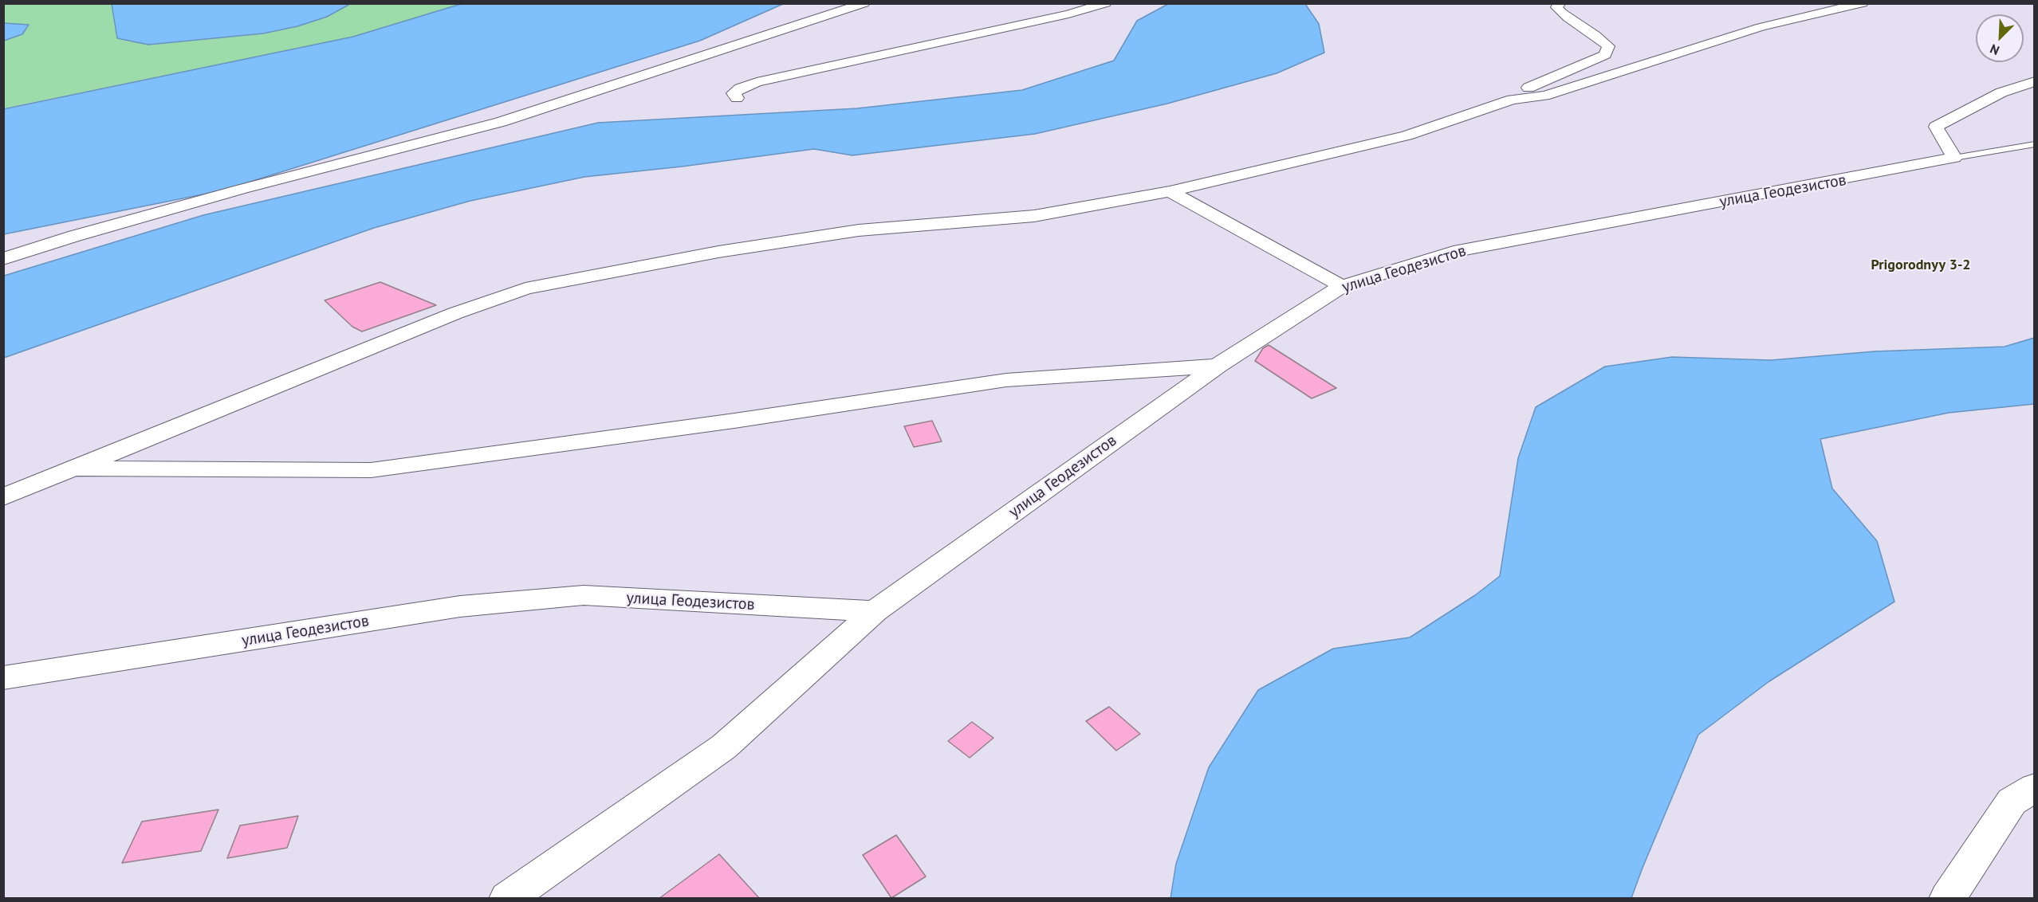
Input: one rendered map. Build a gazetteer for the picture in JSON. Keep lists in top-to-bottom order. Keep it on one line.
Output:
{"streets":{"street":["улица Геодезистов"]},"districts":["Prigorodnyy 3-2"],"north":"bottom left"}
